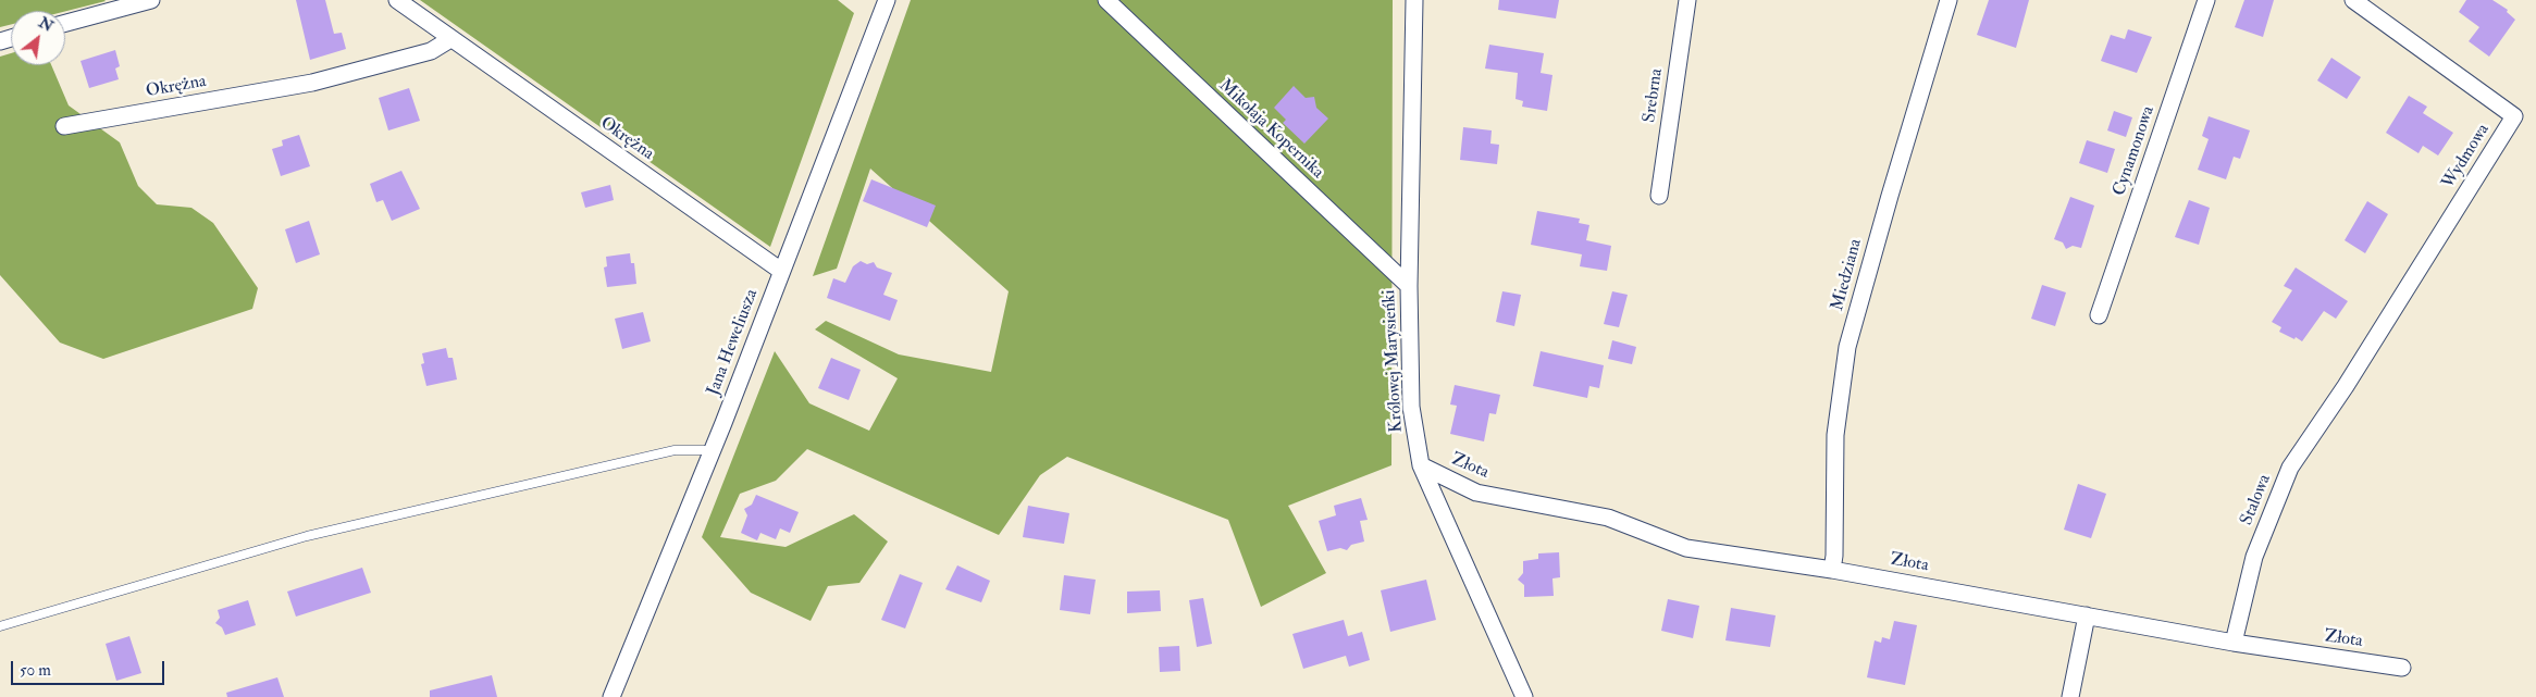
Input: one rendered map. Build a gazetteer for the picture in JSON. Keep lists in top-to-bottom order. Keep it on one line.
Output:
{"streets":{"street":["Okrężna","Srebrna","Mikołaja Kopernika","Cynamonowa","Wydmowa","Miedziana","Jana Heweliusza","Królowej Marysieńki","Złota","Stalowa"]},"crossings":[["Okrężna","Jana Heweliusza"],["Mikołaja Kopernika","Królowej Marysieńki"],["Wydmowa","Stalowa"],["Miedziana","Złota"],["Królowej Marysieńki","Złota"],["Złota","Stalowa"]],"scale_bar":"50 m","north":"top right"}
